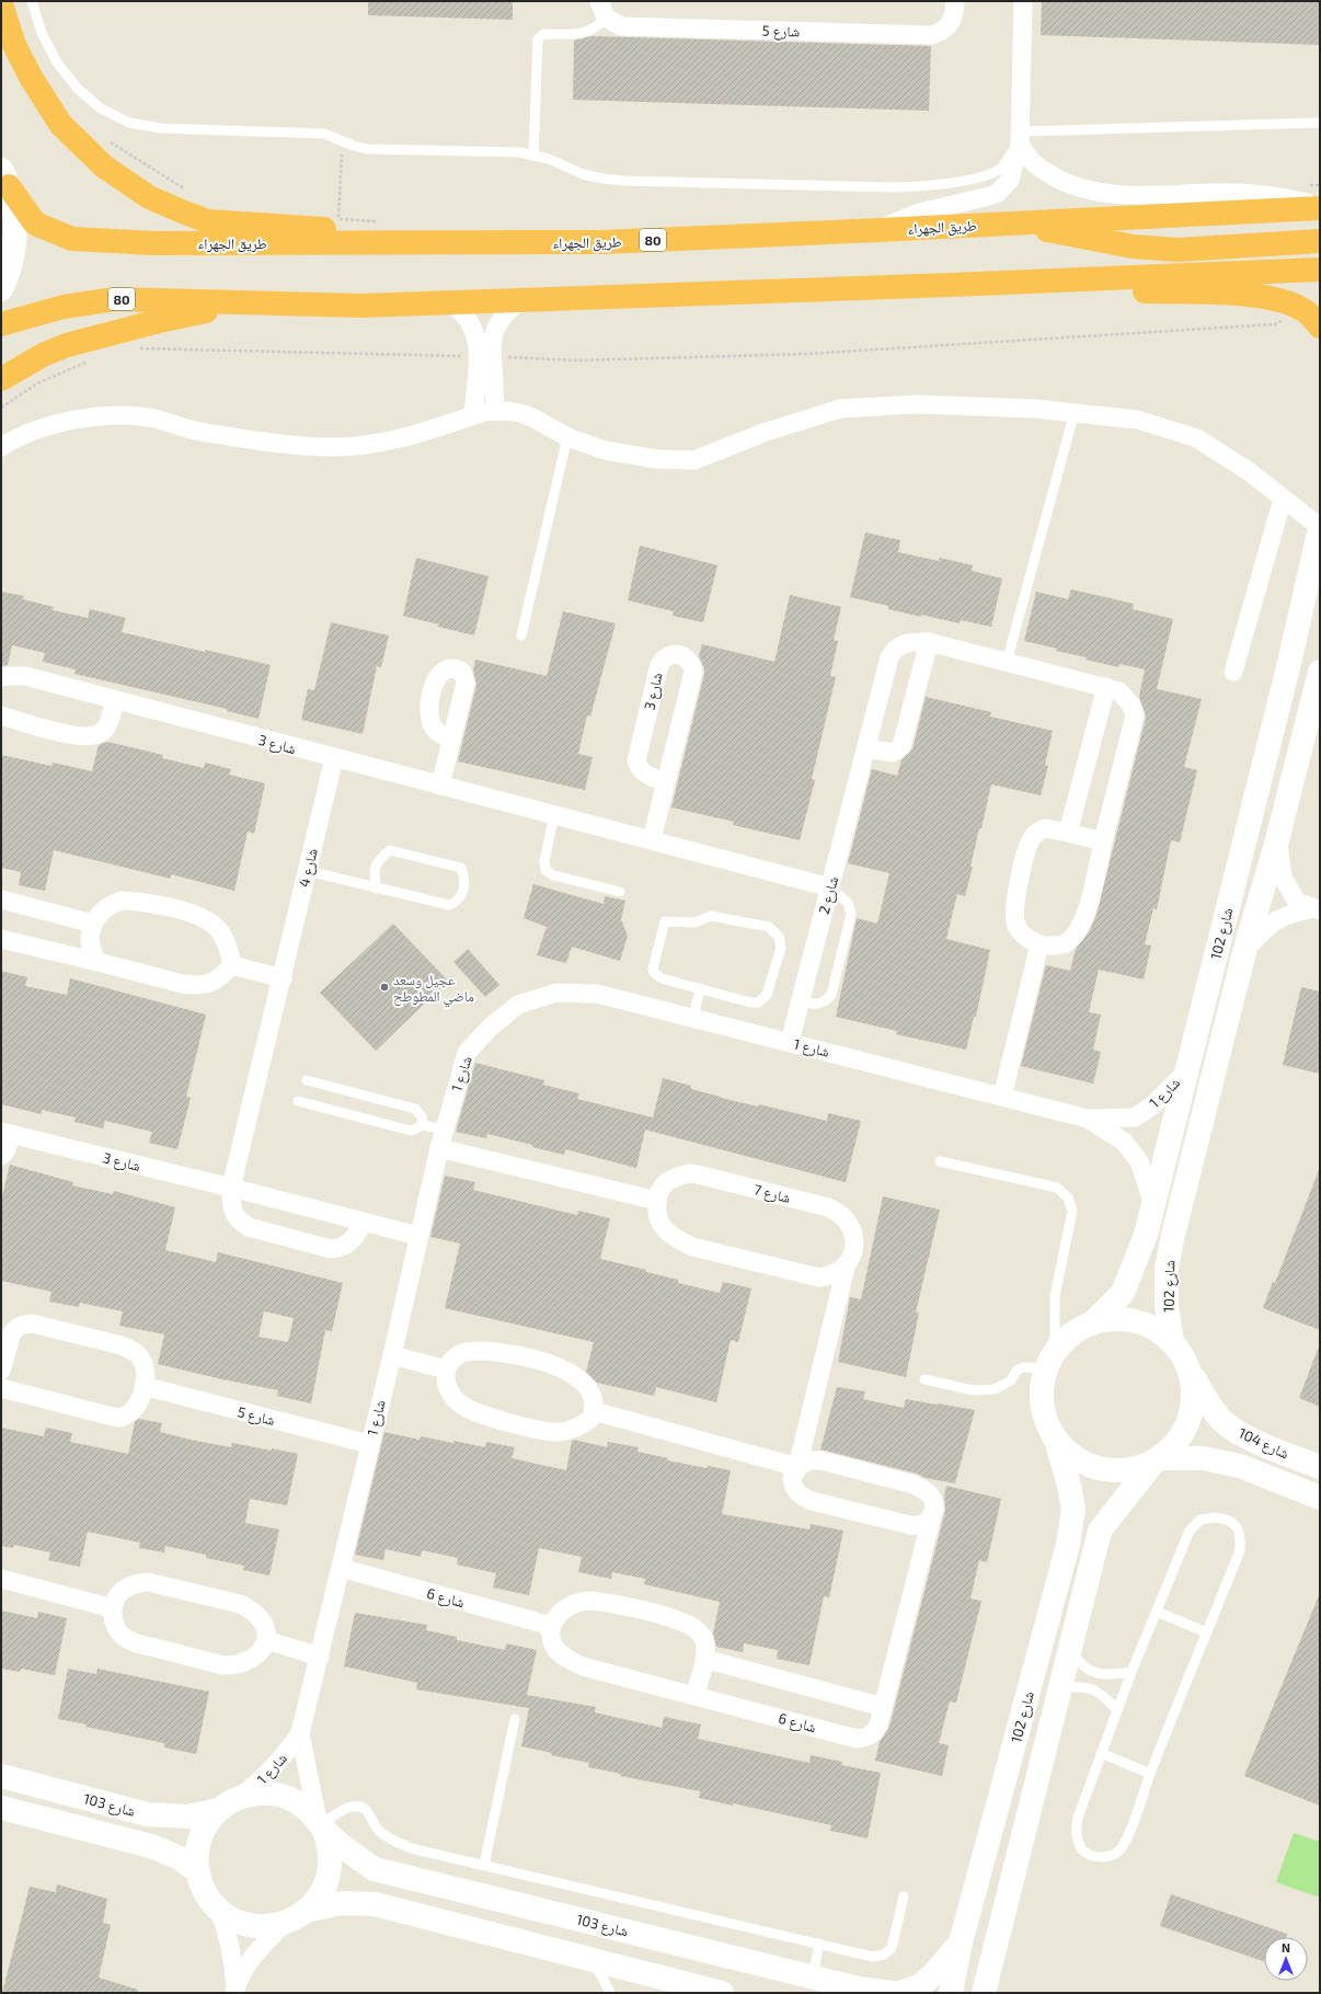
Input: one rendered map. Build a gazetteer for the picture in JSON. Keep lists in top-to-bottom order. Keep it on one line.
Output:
{"streets":{"highway":["طريق الجهراء","80"],"street":["شارع 5","شارع 3","شارع 4","شارع 2","شارع 102","شارع 1","شارع 7","شارع 104","شارع 6","شارع 103"]},"crossings":[["شارع 5","شارع 1"],["طريق الجهراء","80"],["شارع 3","شارع 4"],["شارع 3","شارع 2"],["شارع 3","شارع 1"],["شارع 2","شارع 1"],["شارع 102","شارع 1"],["شارع 102","شارع 104"],["شارع 1","شارع 6"],["شارع 1","شارع 103"],["شارع 7","شارع 6"]],"places":["عجيل وسعد ماضي المطوطح"],"north":"top"}
